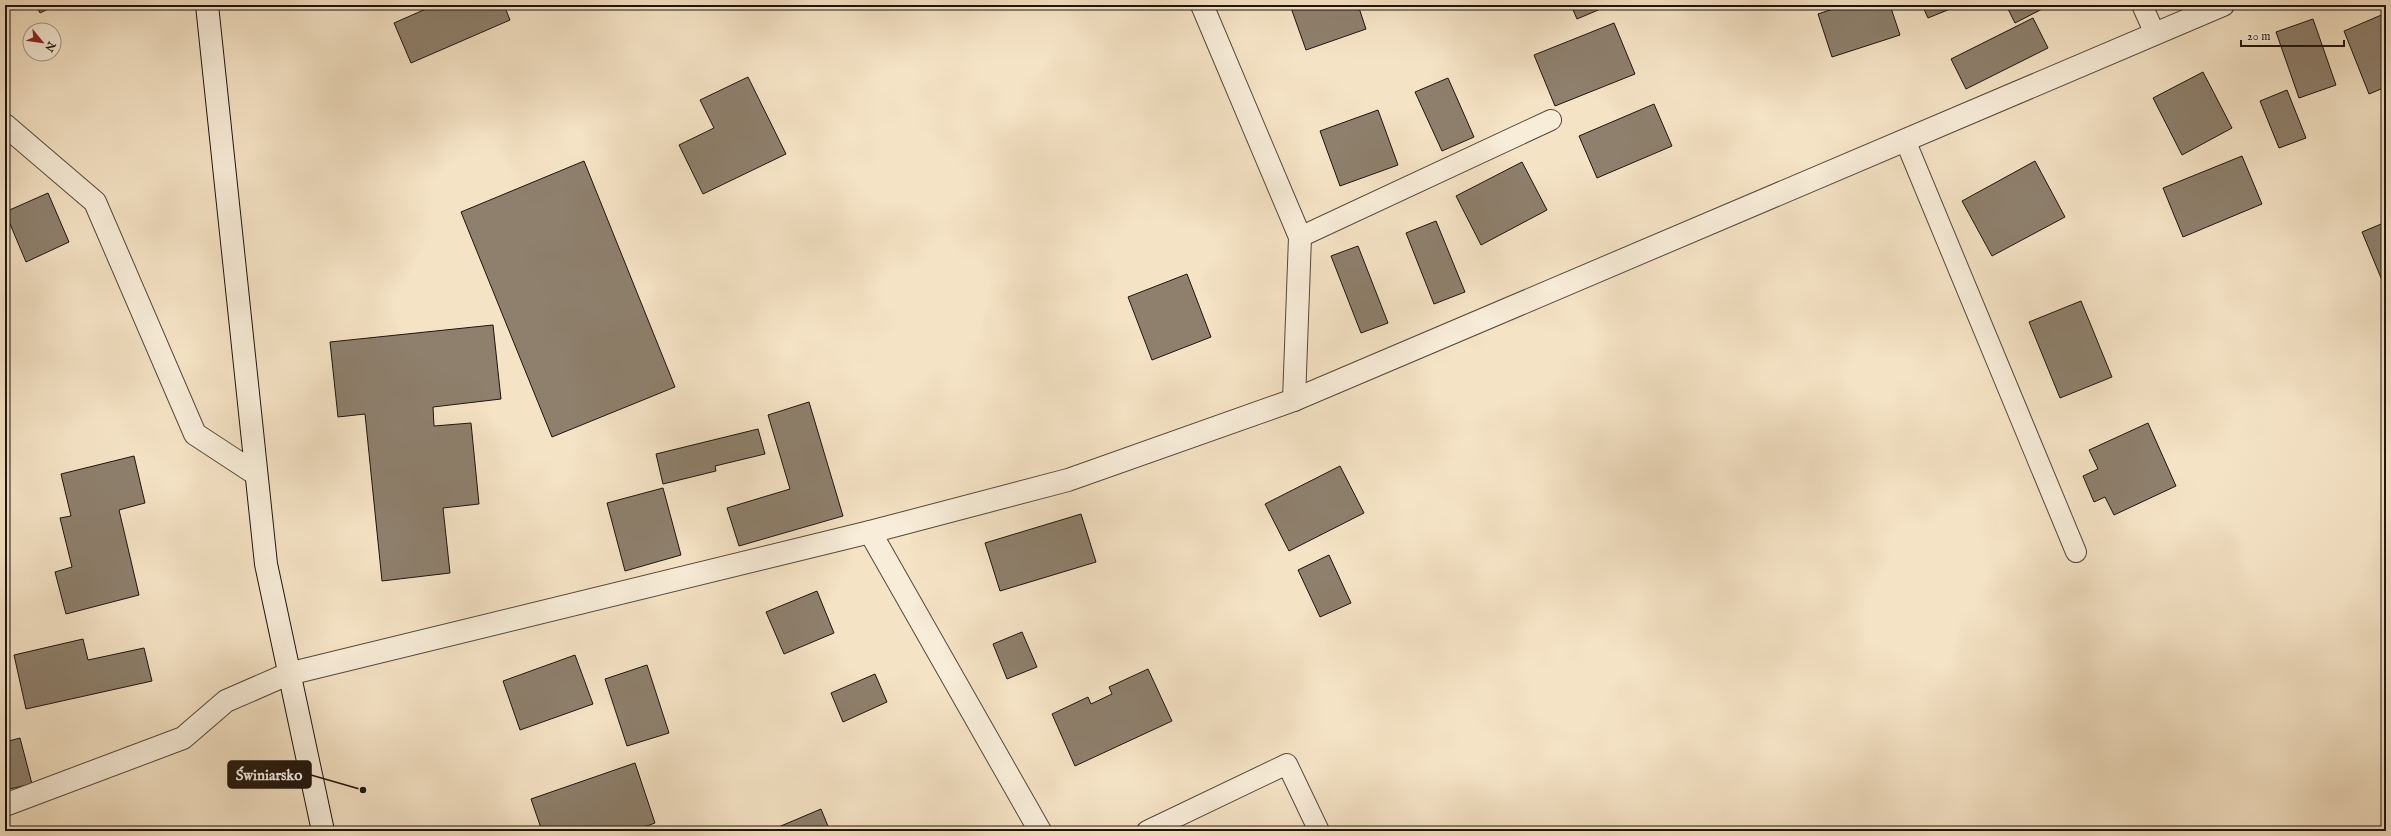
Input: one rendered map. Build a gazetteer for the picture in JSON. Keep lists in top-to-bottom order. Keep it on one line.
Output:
{"places":["Świniarsko"],"scale_bar":"20 m","north":"bottom right"}
